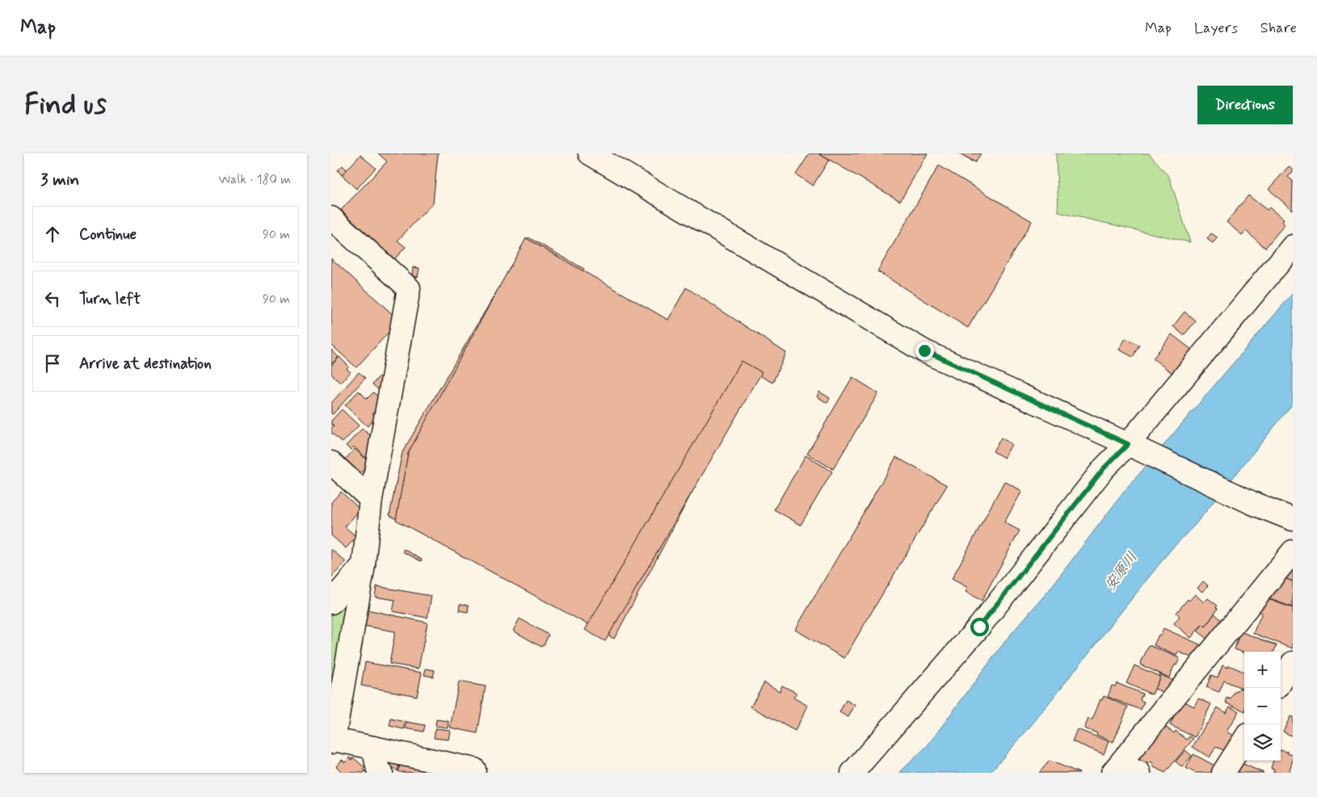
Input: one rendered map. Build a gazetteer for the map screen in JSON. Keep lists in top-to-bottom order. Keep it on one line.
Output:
{"water":["安原川"],"page":{"header":"Map","nav":["Map","Layers","Share"],"buttons":"Directions","title":"Find us","heading":["3 min","Walk · 180 m"],"list":[["Continue","90 m"],["Turn left","90 m"],"Arrive at destination"],"map_buttons":["+","−"]}}
